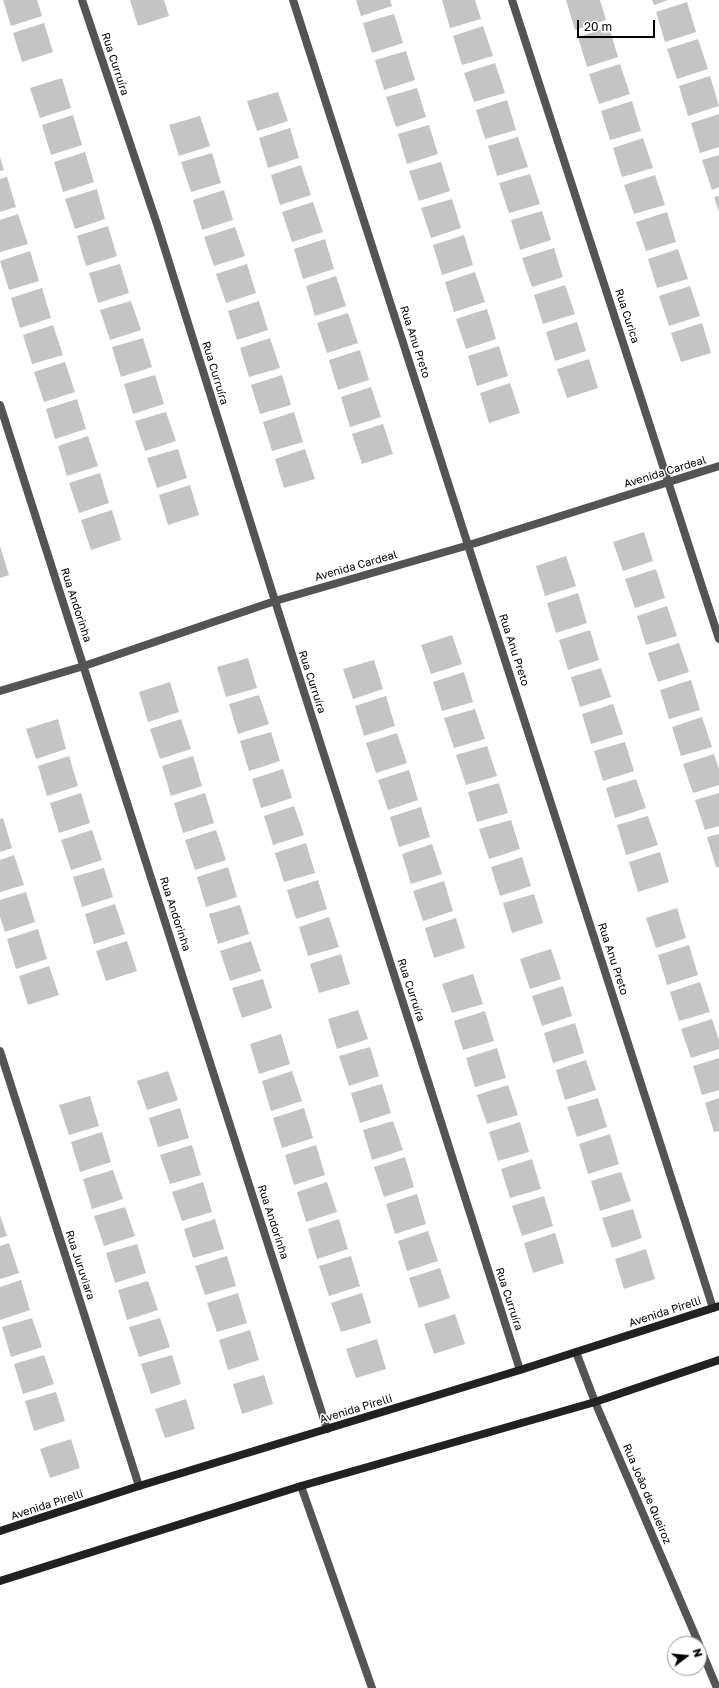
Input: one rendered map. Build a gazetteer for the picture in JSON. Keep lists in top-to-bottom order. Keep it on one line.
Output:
{"streets":{"street":["Rua Curruíra","Rua Curica","Rua Anu Preto","Avenida Cardeal","Rua Andorinha","Rua Juruviara","Avenida Pirelli","Rua João de Queiroz"]},"crossings":[["Rua Curruíra","Avenida Cardeal"],["Rua Curruíra","Avenida Pirelli"],["Rua Curica","Avenida Cardeal"],["Rua Anu Preto","Avenida Cardeal"],["Rua Anu Preto","Avenida Pirelli"],["Avenida Cardeal","Rua Andorinha"],["Rua Andorinha","Avenida Pirelli"],["Rua Juruviara","Avenida Pirelli"],["Avenida Pirelli","Rua João de Queiroz"]],"scale_bar":"20 m","north":"right"}
